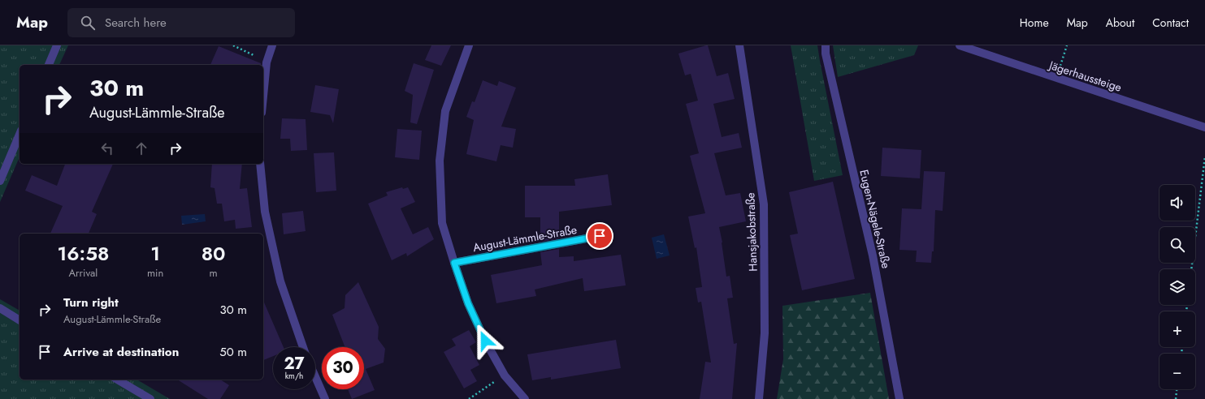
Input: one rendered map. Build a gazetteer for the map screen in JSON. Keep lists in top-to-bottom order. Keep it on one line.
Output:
{"streets":{"street":["Jägerhaussteige","Eugen-Nägele-Straße","Hansjakobstraße","August-Lämmle-Straße"]},"page":{"header":"Map","search":"Search here","nav":["Home","Map","About","Contact"],"turn":["30 m","August-Lämmle-Straße"],"map_buttons":["+","−"],"eta":["16:58","Arrival","1","min","80","m"],"list":[{"name":"Turn right","note":"August-Lämmle-Straße","value":"30 m"},{"name":"Arrive at destination","value":"50 m"}],"speed":"27 km/h","limit":"30"}}
